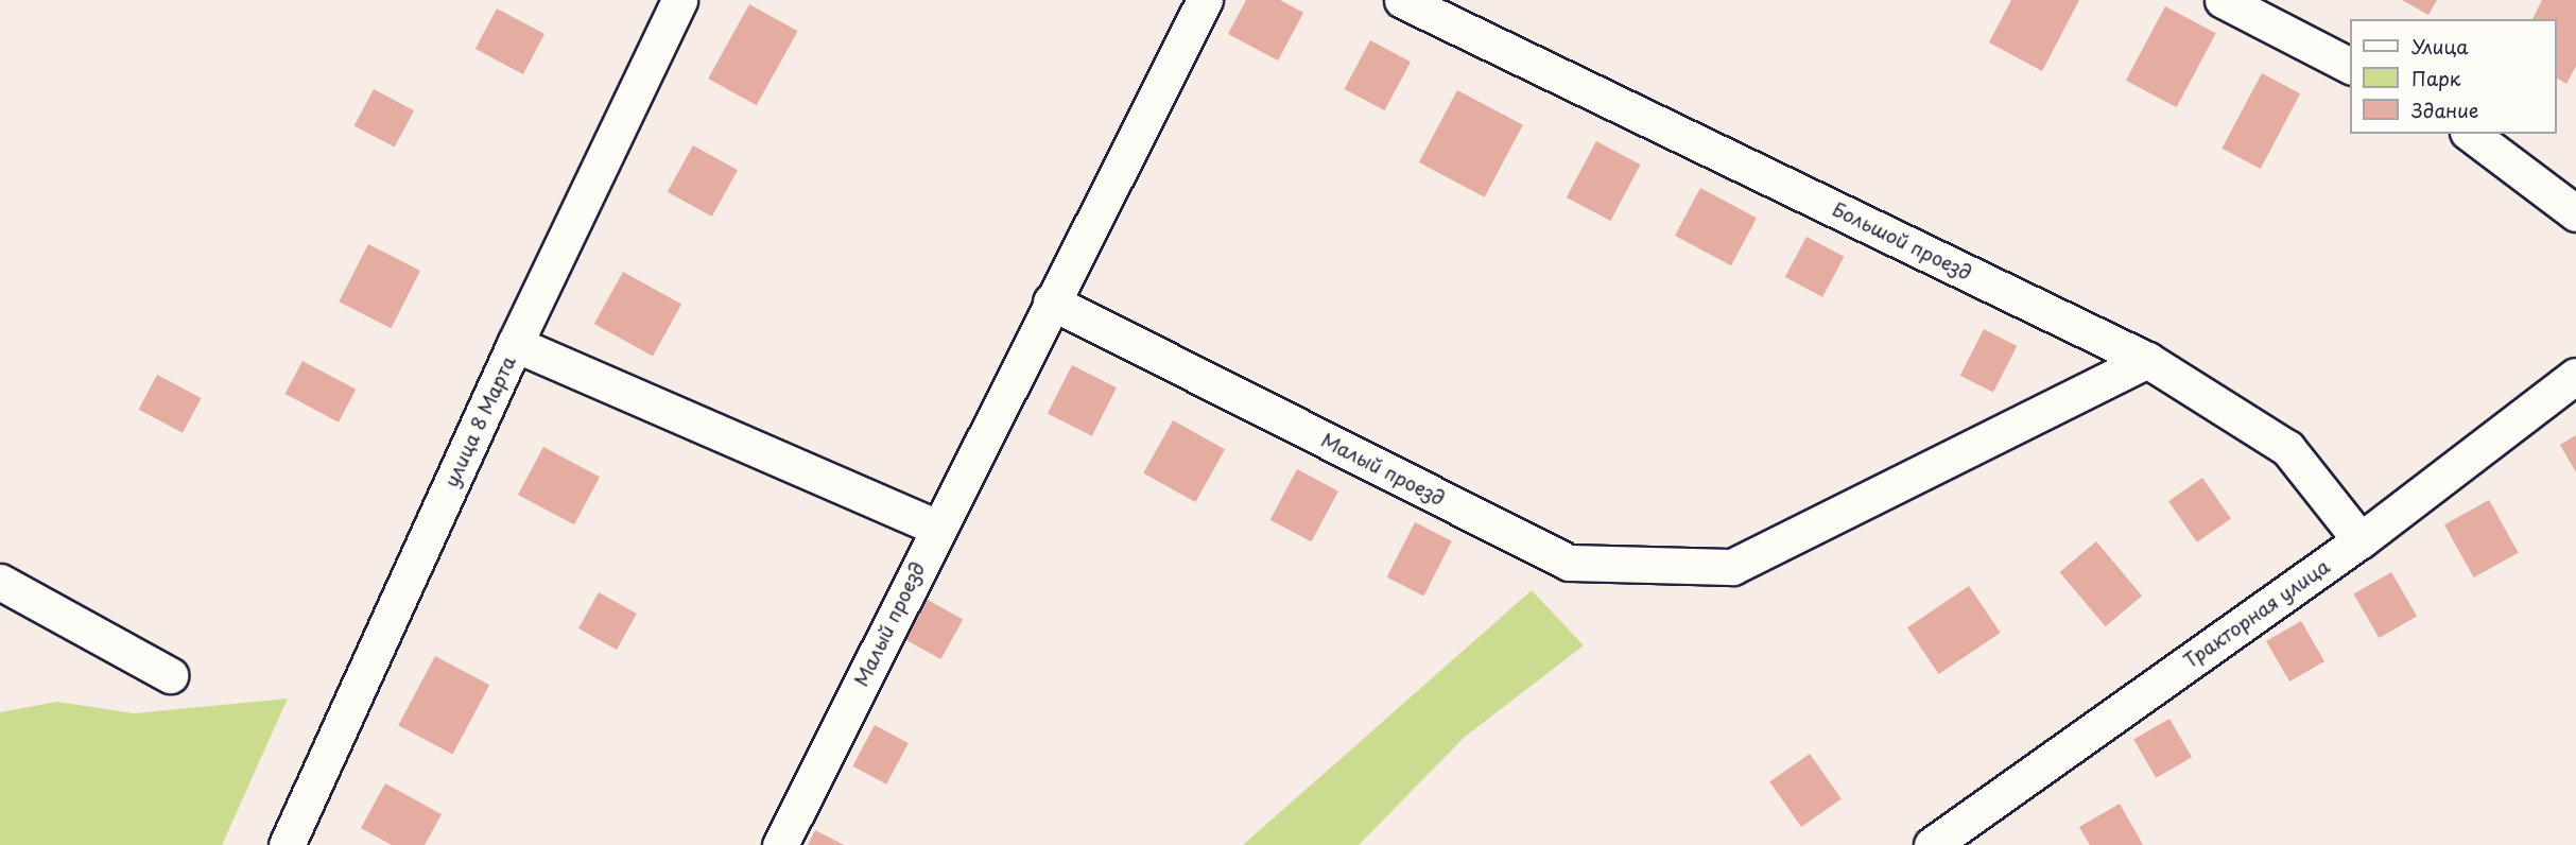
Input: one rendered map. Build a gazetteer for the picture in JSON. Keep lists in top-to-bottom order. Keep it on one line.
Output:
{"streets":{"street":["Большой проезд","улица 8 Марта","Малый проезд","Тракторная улица"]},"crossings":[["Большой проезд","Малый проезд"],["Большой проезд","Тракторная улица"]],"legend":["Улица","Парк","Здание"]}
